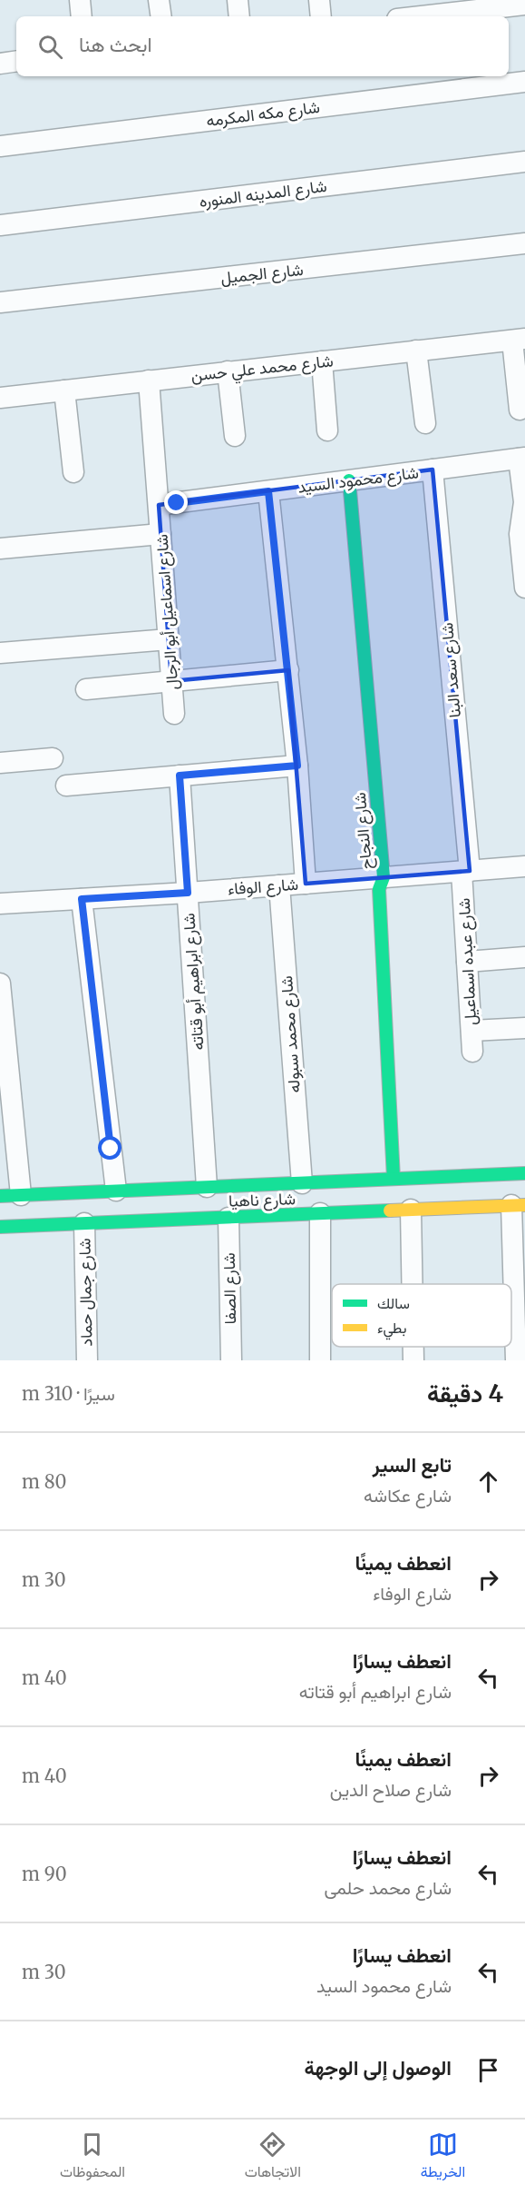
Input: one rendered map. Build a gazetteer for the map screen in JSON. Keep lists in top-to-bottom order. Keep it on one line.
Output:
{"streets":{"main road":["شارع النجاح","شارع ناهيا"],"street":["شارع مكه المكرمه","شارع المدينه المنوره","شارع الجميل","شارع محمد علي حسن","شارع محمود السيد","شارع اسماعيل أبو الرجال","شارع سعد البنا","شارع الوفاء","شارع عبده اسماعيل","شارع ابراهيم أبو قتاته","شارع محمد سبوله","شارع الصفا","شارع جمال حماد"]},"crossings":[["شارع محمد علي حسن","شارع اسماعيل أبو الرجال"],["شارع محمود السيد","شارع اسماعيل أبو الرجال"],["شارع محمود السيد","شارع سعد البنا"],["شارع محمود السيد","شارع النجاح"],["شارع سعد البنا","شارع الوفاء"],["شارع سعد البنا","شارع عبده اسماعيل"],["شارع النجاح","شارع الوفاء"],["شارع النجاح","شارع ناهيا"],["شارع الوفاء","شارع عبده اسماعيل"],["شارع الوفاء","شارع ابراهيم أبو قتاته"],["شارع الوفاء","شارع محمد سبوله"],["شارع ابراهيم أبو قتاته","شارع ناهيا"],["شارع محمد سبوله","شارع ناهيا"],["شارع ناهيا","شارع الصفا"],["شارع ناهيا","شارع جمال حماد"]],"legend":["سالك","بطيء"],"page":{"search":"ابحث هنا","heading":["4 دقيقة","سيرًا · 310 m"],"list":[["تابع السير","شارع عكاشه","80 m"],["انعطف يمينًا","شارع الوفاء","30 m"],["انعطف يسارًا","شارع ابراهيم أبو قتاته","40 m"],["انعطف يمينًا","شارع صلاح الدين","40 m"],["انعطف يسارًا","شارع محمد حلمى","90 m"],["انعطف يسارًا","شارع محمود السيد","30 m"],"الوصول إلى الوجهة"],"nav":["الخريطة","الاتجاهات","المحفوظات"]}}
